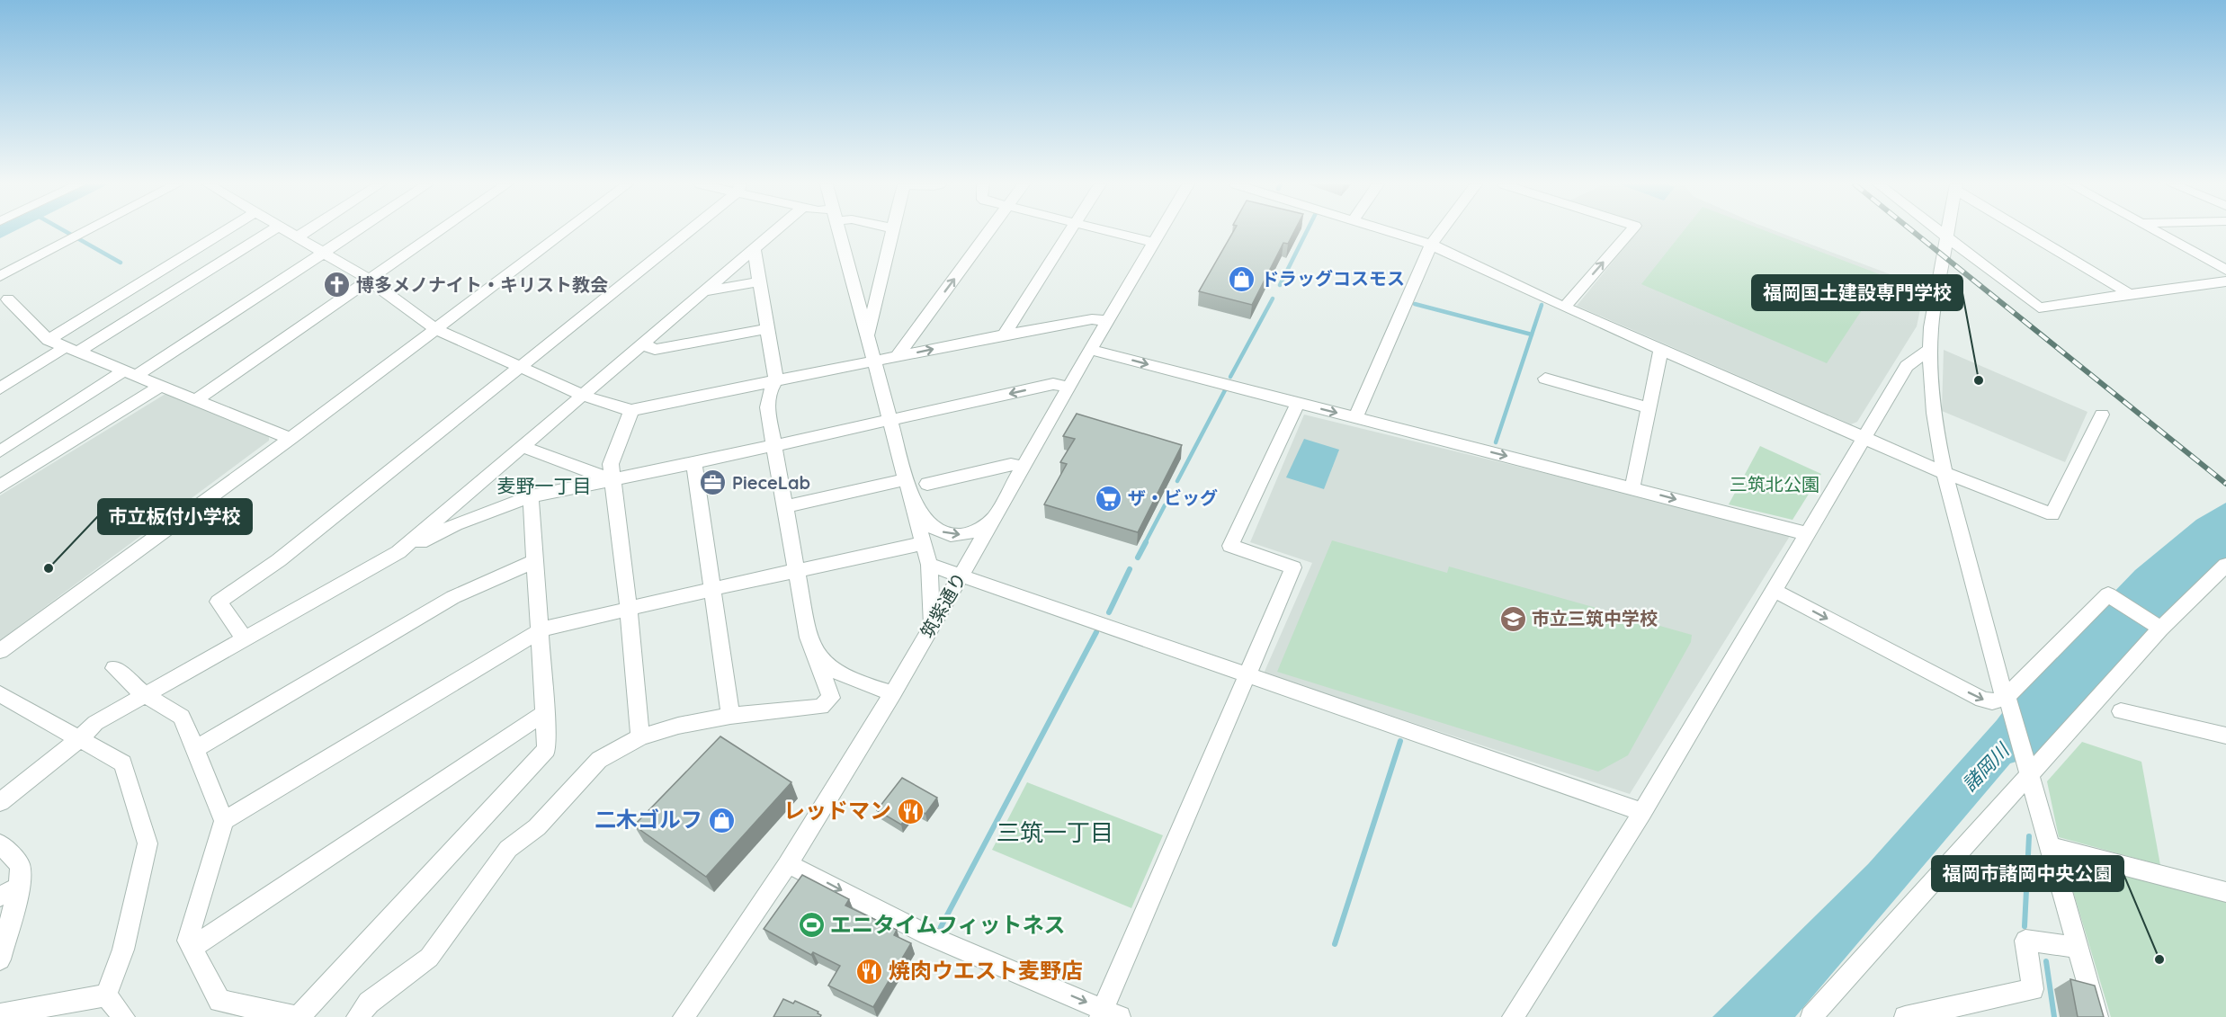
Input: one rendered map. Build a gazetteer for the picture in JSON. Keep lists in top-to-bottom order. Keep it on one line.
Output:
{"streets":{"street":["筑紫通り"]},"districts":["麦野一丁目","三筑一丁目"],"water":["諸岡川"],"parks":["三筑北公園"],"places":{"shop":["ドラッグコスモス","二木ゴルフ"],"church":["博多メノナイト・キリスト教会"],"other":["福岡国土建設専門学校","市立板付小学校","福岡市諸岡中央公園"],"office":["PieceLab"],"supermarket":["ザ・ビッグ"],"school or university":["市立三筑中学校"],"restaurant":["レッドマン","焼肉ウエスト麦野店"],"sports":["エニタイムフィットネス"]}}
